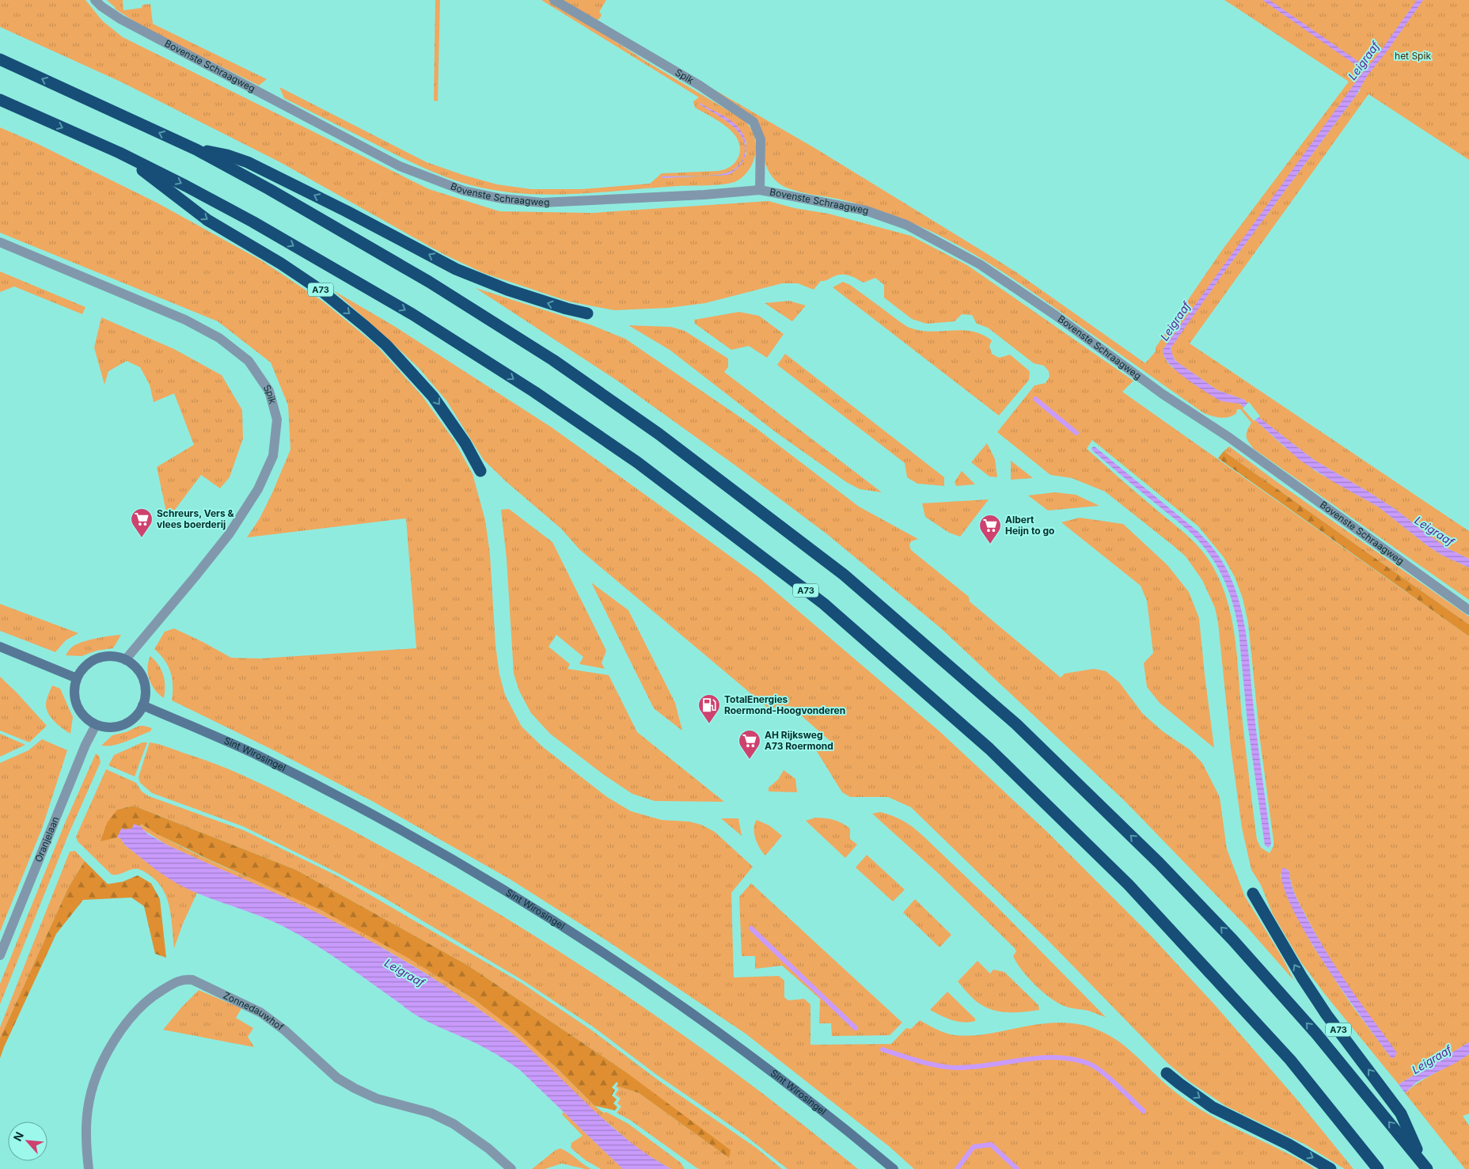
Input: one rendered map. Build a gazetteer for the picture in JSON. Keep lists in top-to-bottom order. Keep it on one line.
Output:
{"streets":{"highway":["A73"],"main road":["Sint Wirosingel"],"street":["Bovenste Schraagweg","Spik","Oranjelaan","Zonnedauwhof"]},"crossings":[["Bovenste Schraagweg","Spik"],["Spik","Sint Wirosingel"],["Spik","Oranjelaan"],["Sint Wirosingel","Oranjelaan"]],"water":["Leigraaf"],"parks":["het Spik"],"places":{"supermarket":["Schreurs, Vers & vlees boerderij","Albert Heijn to go","AH Rijksweg A73 Roermond"],"fuel station":["TotalEnergies Roermond-Hoogvonderen"]},"north":"top left"}
